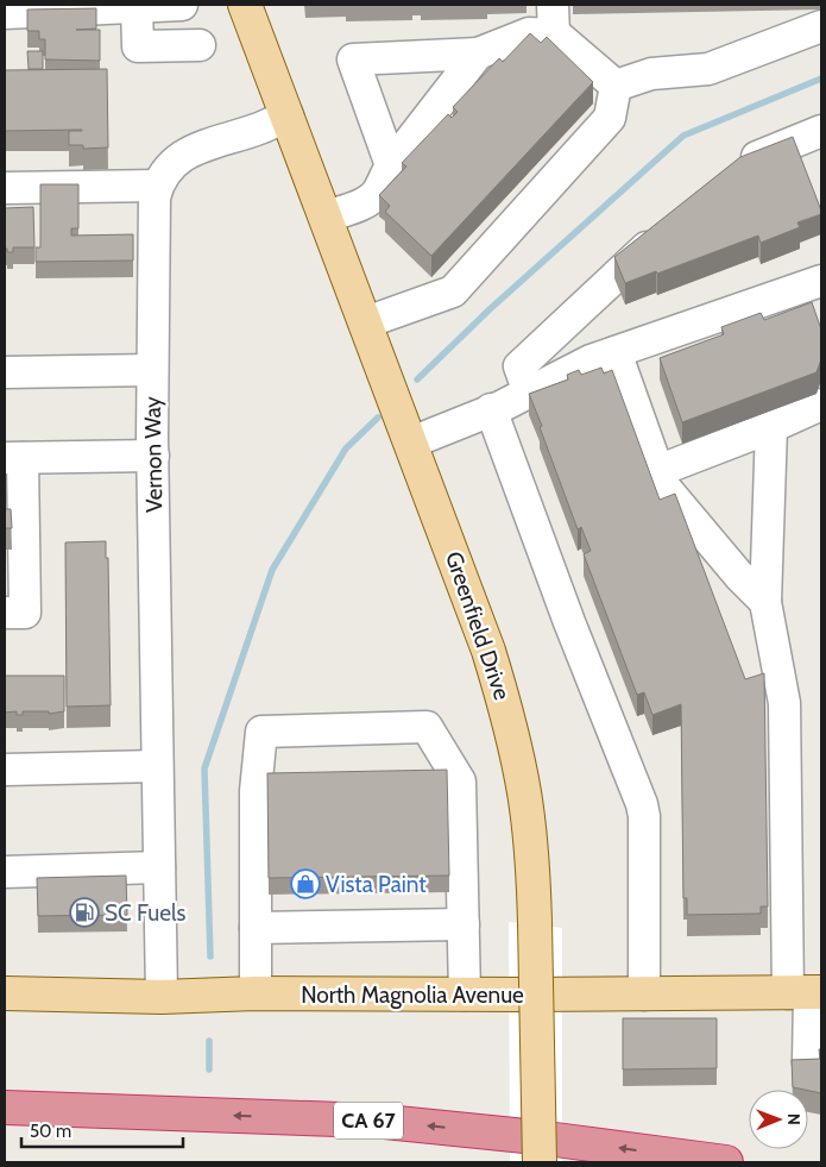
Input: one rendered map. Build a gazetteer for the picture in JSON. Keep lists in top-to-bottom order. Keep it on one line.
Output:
{"streets":{"highway":["CA 67"],"main road":["Greenfield Drive","North Magnolia Avenue"],"street":["Vernon Way"]},"crossings":[["Vernon Way","North Magnolia Avenue"]],"places":{"shop":["Vista Paint"],"fuel station":["SC Fuels"]},"scale_bar":"50 m","north":"right"}
